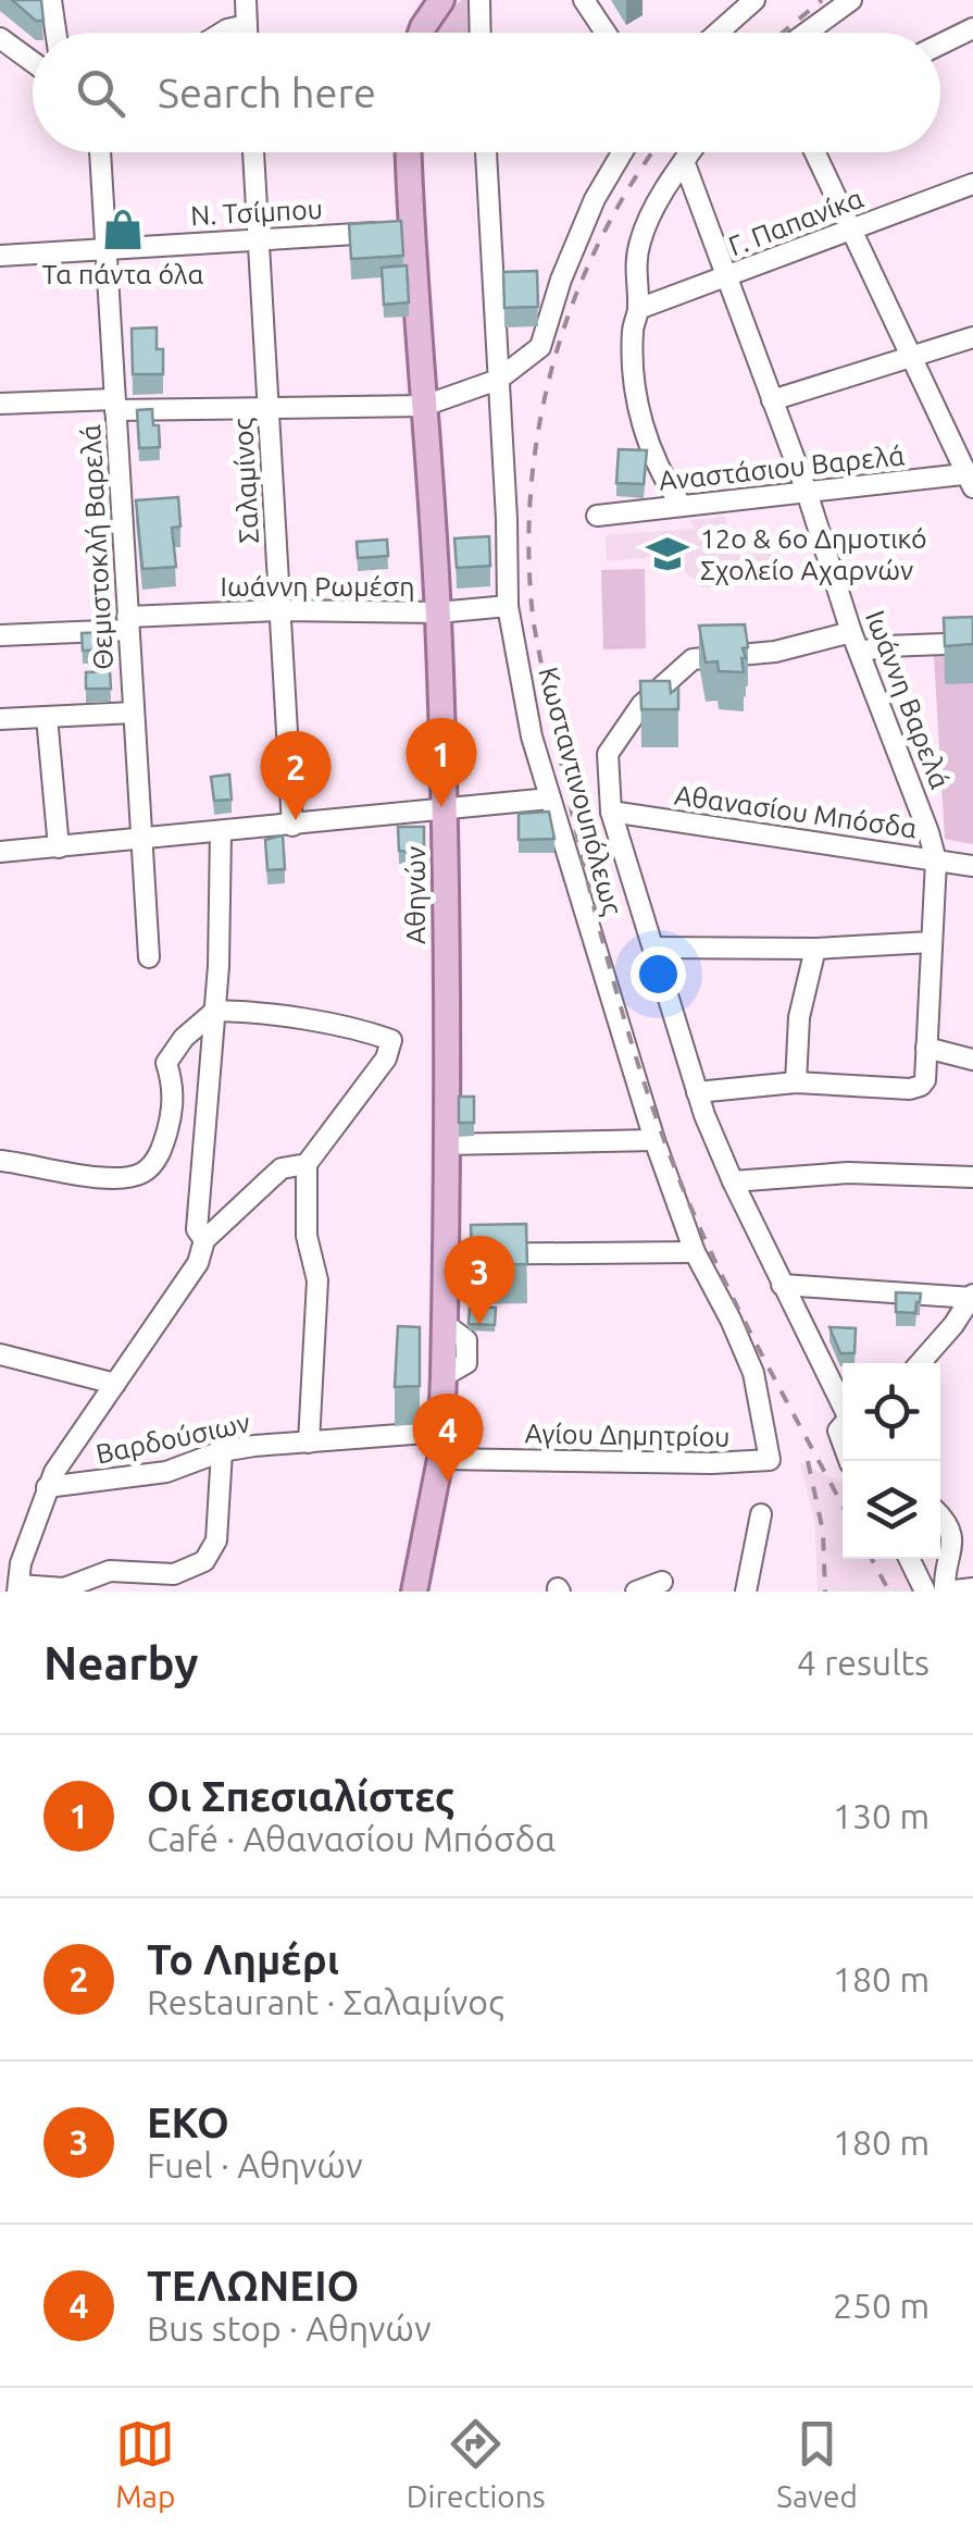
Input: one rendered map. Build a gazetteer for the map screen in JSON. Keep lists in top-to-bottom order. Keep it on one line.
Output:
{"streets":{"main road":["Αθηνών"],"street":["N. Τσίμπου","Γ. Παπανίκα","Αναστάσιου Βαρελά","Σαλαμίνος","Θεμιστοκλή Βαρελά","Ιωάννη Ρωμέση","Ιωάννη Βαρελά","Κωσταντινουπόλεως","Αθανασίου Μπόσδα","Αγίου Δημητρίου","Βαρδούσιων"]},"crossings":[["N. Τσίμπου","Σαλαμίνος"],["N. Τσίμπου","Θεμιστοκλή Βαρελά"],["N. Τσίμπου","Αθηνών"],["Γ. Παπανίκα","Ιωάννη Βαρελά"],["Αναστάσιου Βαρελά","Ιωάννη Βαρελά"],["Σαλαμίνος","Ιωάννη Ρωμέση"],["Θεμιστοκλή Βαρελά","Ιωάννη Ρωμέση"],["Ιωάννη Ρωμέση","Κωσταντινουπόλεως"],["Ιωάννη Ρωμέση","Αθηνών"],["Ιωάννη Βαρελά","Κωσταντινουπόλεως"],["Ιωάννη Βαρελά","Αθανασίου Μπόσδα"],["Κωσταντινουπόλεως","Αθανασίου Μπόσδα"],["Κωσταντινουπόλεως","Αγίου Δημητρίου"],["Αθηνών","Αγίου Δημητρίου"],["Αθηνών","Βαρδούσιων"]],"places":{"shop":["Τα πάντα όλα"],"school or university":["12ο & 6ο Δημοτικό Σχολείο Αχαρνών"]},"page":{"search":"Search here","pins":["1","2","3","4"],"heading":["Nearby","4 results"],"list":[{"mark":"1","name":"Οι Σπεσιαλίστες","note":"Café · Αθανασίου Μπόσδα","value":"130 m"},{"mark":"2","name":"Το Λημέρι","note":"Restaurant · Σαλαμίνος","value":"180 m"},{"mark":"3","name":"EKO","note":"Fuel · Αθηνών","value":"180 m"},{"mark":"4","name":"ΤΕΛΩΝΕΙΟ","note":"Bus stop · Αθηνών","value":"250 m"}],"nav":["Map","Directions","Saved"]}}
